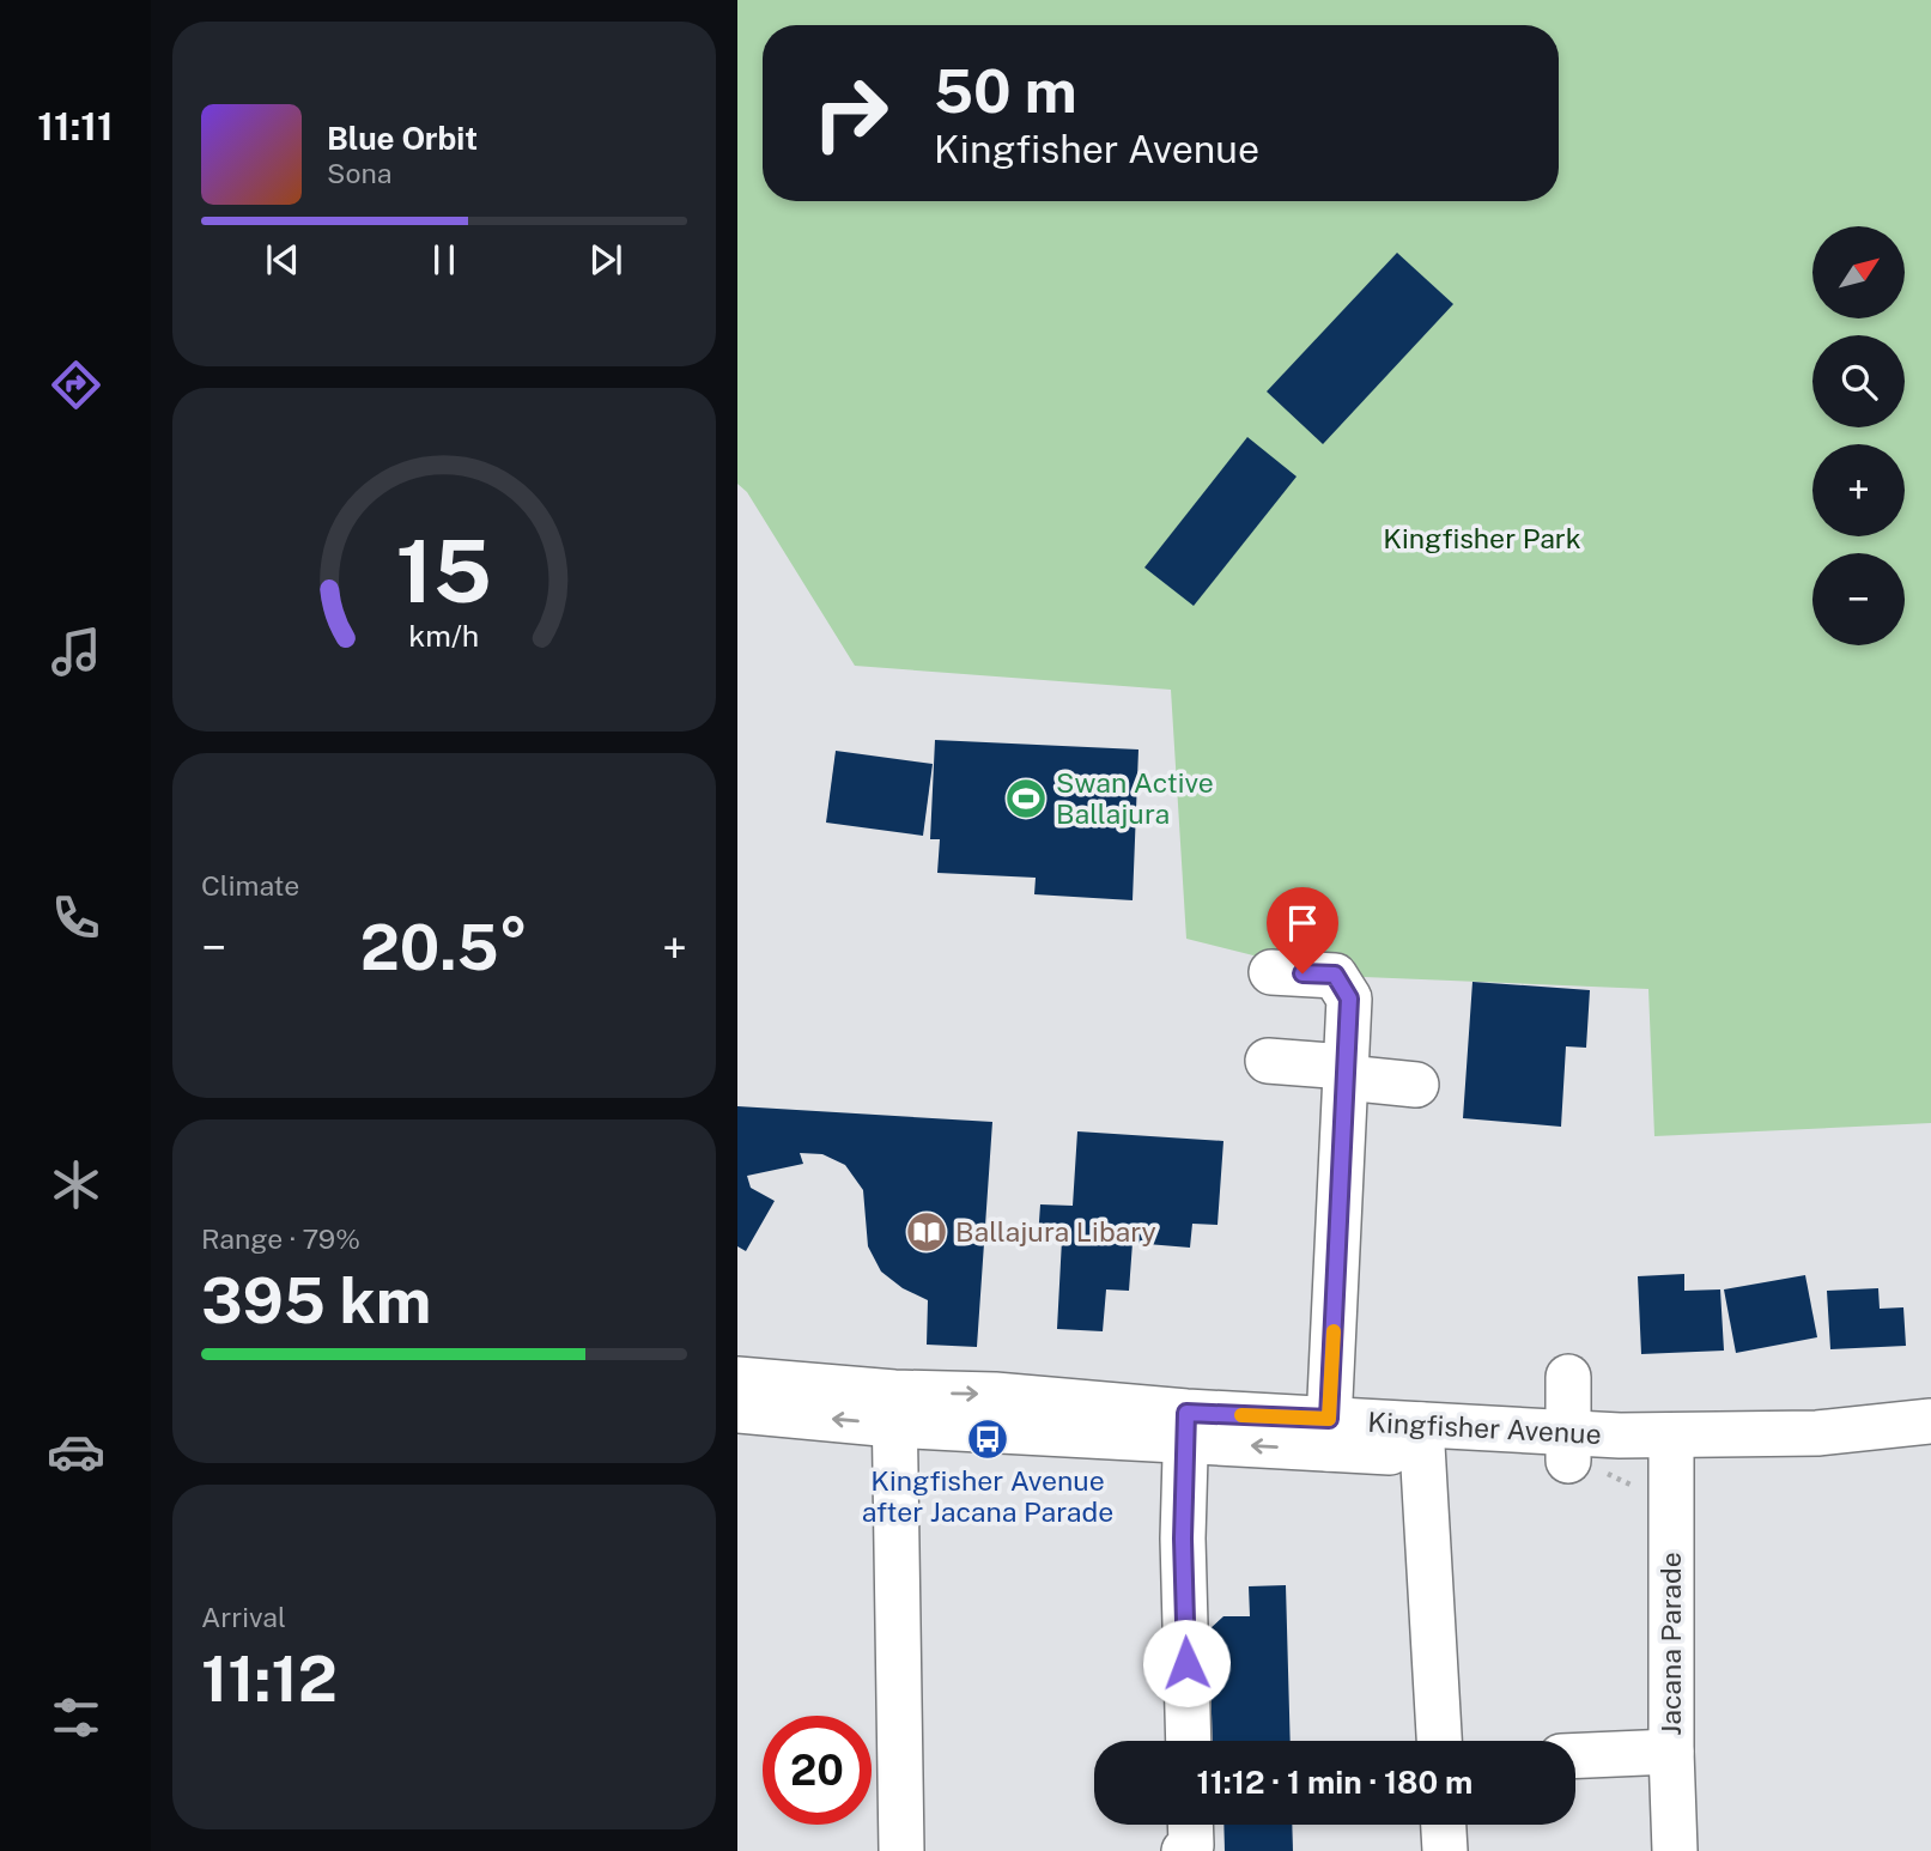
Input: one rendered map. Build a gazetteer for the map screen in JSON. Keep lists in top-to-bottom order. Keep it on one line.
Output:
{"streets":{"street":["Kingfisher Avenue","Jacana Parade"]},"crossings":[["Kingfisher Avenue","Jacana Parade"]],"parks":["Kingfisher Park"],"places":{"sports":["Swan Active Ballajura"],"library":["Ballajura Libary"],"bus stop":["Kingfisher Avenue after Jacana Parade"]},"north":"top right","page":{"tabs":"11:11","turn":["50 m","Kingfisher Avenue"],"song":["Blue Orbit","Sona"],"map_buttons":["+","−"],"tile":["Climate",["Range · 79%","395 km"],["Arrival","11:12"]],"heat":["−","20.5°","+"],"limit":"20","trip":"11:12 · 1 min · 180 m","gauge":["15","km/h"]}}
